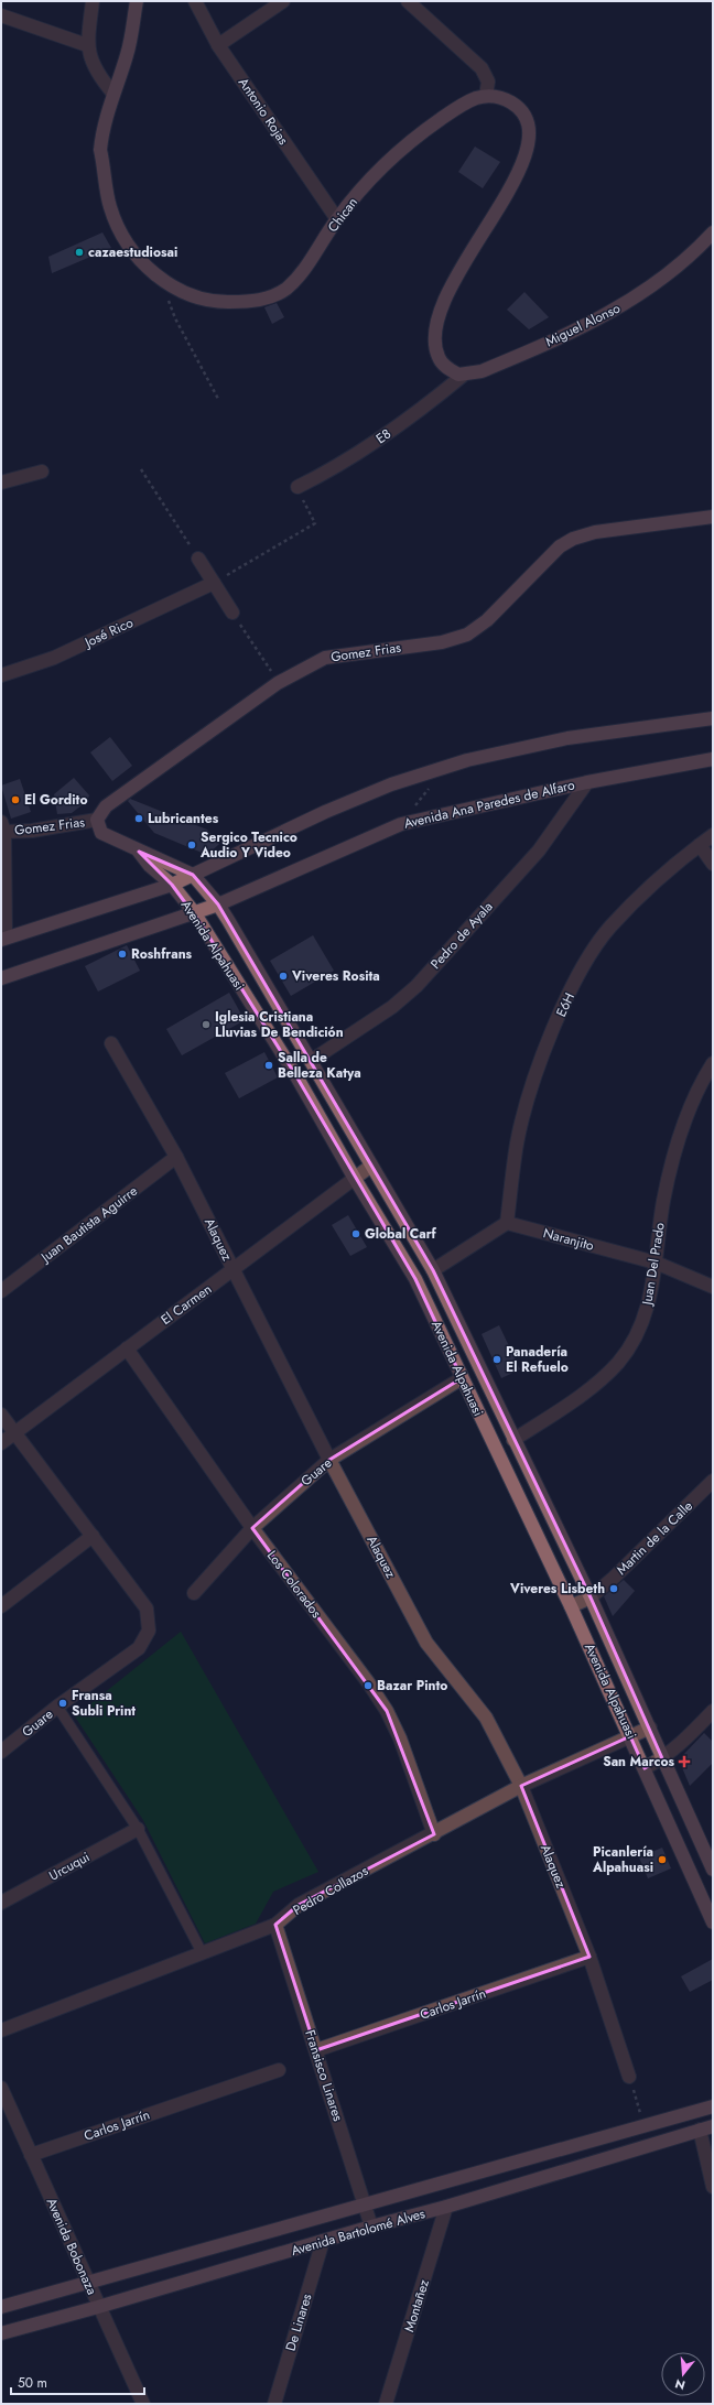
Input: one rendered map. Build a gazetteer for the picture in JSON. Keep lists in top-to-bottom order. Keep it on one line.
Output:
{"streets":{"main road":["Chican","Miguel Alonso","Gomez Frias","Avenida Ana Paredes de Alfaro","Avenida Alpahuasi","Avenida Bartolomé Alves"],"street":["Antonio Rojas","E8","José Rico","Pedro de Ayala","E6H","Juan Bautista Aguirre","Alaquez","Naranjito","Juan Del Prado","El Carmen","Guare","Martin de la Calle","Los Colorados","Urcuqui","Pedro Collazos","Carlos Jarrín","Fransisco Linares","Avenida Bobonaza","Montañez","De Linares"]},"crossings":[["Antonio Rojas","Chican"],["Miguel Alonso","E8"],["Gomez Frias","Avenida Alpahuasi"],["Avenida Ana Paredes de Alfaro","Pedro de Ayala"],["Avenida Ana Paredes de Alfaro","Avenida Alpahuasi"],["Pedro de Ayala","Avenida Alpahuasi"],["Avenida Alpahuasi","Juan Del Prado"],["Avenida Alpahuasi","El Carmen"],["Avenida Alpahuasi","Guare"],["Avenida Alpahuasi","Martin de la Calle"],["Avenida Alpahuasi","Pedro Collazos"],["E6H","Naranjito"],["Juan Bautista Aguirre","Alaquez"],["Alaquez","El Carmen"],["Alaquez","Guare"],["Alaquez","Pedro Collazos"],["Alaquez","Carlos Jarrín"],["Naranjito","Juan Del Prado"],["El Carmen","Los Colorados"],["Guare","Los Colorados"],["Los Colorados","Pedro Collazos"],["Pedro Collazos","Fransisco Linares"],["Carlos Jarrín","Fransisco Linares"],["Carlos Jarrín","Avenida Bobonaza"],["Fransisco Linares","Avenida Bartolomé Alves"],["Avenida Bartolomé Alves","Avenida Bobonaza"],["Avenida Bartolomé Alves","Montañez"],["Avenida Bartolomé Alves","De Linares"]],"places":{"other":["cazaestudiosai","El Gordito","Lubricantes","Sergico Tecnico Audio Y Video","Roshfrans","Viveres Rosita","Iglesia Cristiana Lluvias De Bendición","Salla de Belleza Katya","Global Carf","Panadería El Refuelo","Viveres Lisbeth","Bazar Pinto","Fransa Subli Print","Picanlería Alpahuasi"],"health":["San Marcos"]},"scale_bar":"50 m","north":"bottom"}
